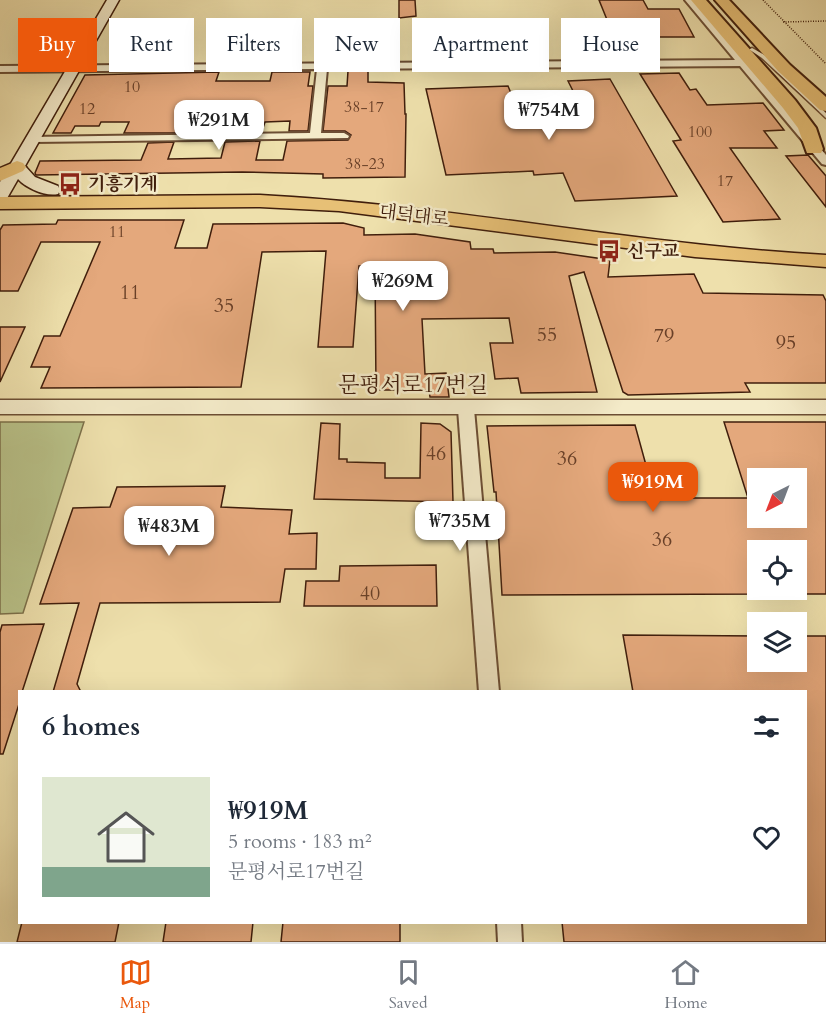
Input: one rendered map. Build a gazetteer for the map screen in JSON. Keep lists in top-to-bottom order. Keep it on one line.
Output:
{"streets":{"main road":["대덕대로"],"street":["문평서로17번길"]},"places":{"bus stop":["기흥기계","신구교"]},"house_numbers":["10","38-17","12","100","38-23","17","11","11","35","55","79","95","46","36","36","40"],"north":"bottom left","page":{"chip":["Buy","Rent","Filters","New","Apartment","House"],"price":["₩754M","₩291M","₩269M","₩919M","₩735M","₩483M"],"heading":"6 homes","list":[{"name":"₩919M","note":"5 rooms · 183 m² · 문평서로17번길"}],"tabs":["Map","Saved","Home"]}}
